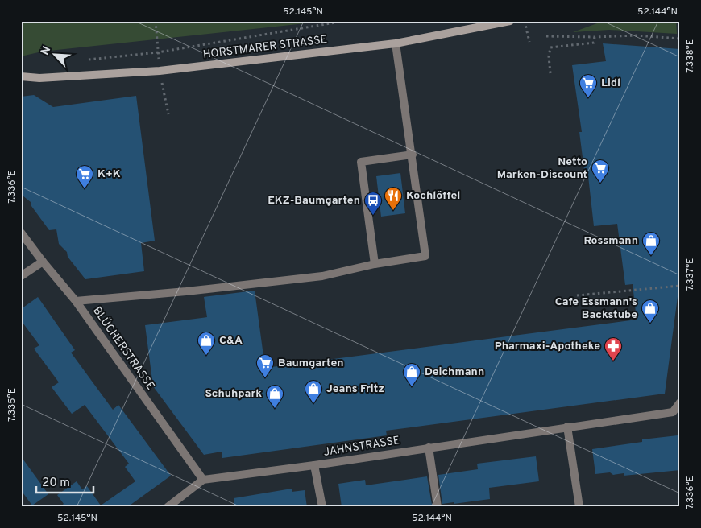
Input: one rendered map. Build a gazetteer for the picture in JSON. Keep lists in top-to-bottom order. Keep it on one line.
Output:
{"streets":{"main road":["HORSTMARER STRASSE"],"street":["BLÜCHERSTRASSE","JAHNSTRASSE"]},"crossings":[["BLÜCHERSTRASSE","JAHNSTRASSE"]],"places":{"supermarket":["Lidl","Netto Marken-Discount","K+K","Baumgarten"],"restaurant":["Kochlöffel"],"bus stop":["EKZ-Baumgarten"],"shop":["Rossmann","Cafe Essmann's Backstube","C&A","Deichmann","Jeans Fritz","Schuhpark"],"pharmacy":["Pharmaxi-Apotheke"]},"scale_bar":"20 m","north":"top left","coordinates":["52.145°N","52.144°N","7.338°E","7.336°E","7.337°E","7.335°E"]}
